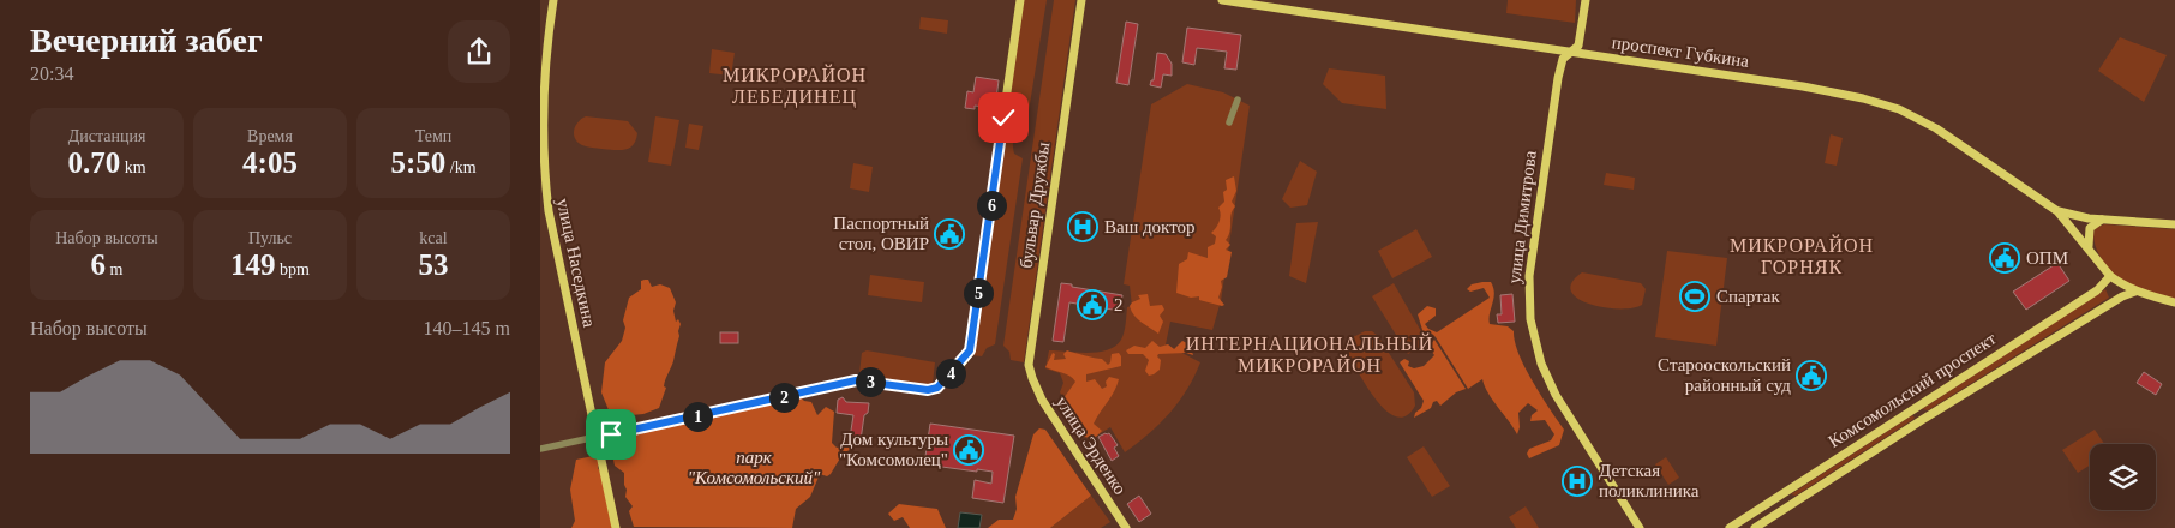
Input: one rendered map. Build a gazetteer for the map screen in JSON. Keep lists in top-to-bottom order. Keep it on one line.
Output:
{"streets":{"main road":["проспект Губкина","бульвар Дружбы","улица Димитрова","улица Наседкина","Комсомольский проспект","улица Эрденко"]},"crossings":[["проспект Губкина","улица Димитрова"],["проспект Губкина","Комсомольский проспект"],["бульвар Дружбы","улица Эрденко"]],"districts":["МИКРОРАЙОН ЛЕБЕДИНЕЦ","МИКРОРАЙОН ГОРНЯК","ИНТЕРНАЦИОНАЛЬНЫЙ МИКРОРАЙОН"],"parks":["парк \"Комсомольский\""],"places":{"hospital":["Ваш доктор","Детская поликлиника"],"public building":["Паспортный стол, ОВИР","ОПМ","2","Старооскольский районный суд","Дом культуры \"Комсомолец\""],"sports":["Спартак"]},"page":{"heading":["Вечерний забег","20:34"],"stats":[["Дистанция","0.70 km"],["Время","4:05"],["Темп","5:50 /km"],["Набор высоты","6 m"],["Пульс","149 bpm"],["kcal","53"]],"pins":["6","5","4","3","2","1"],"chart":["Набор высоты","140–145 m"]}}
